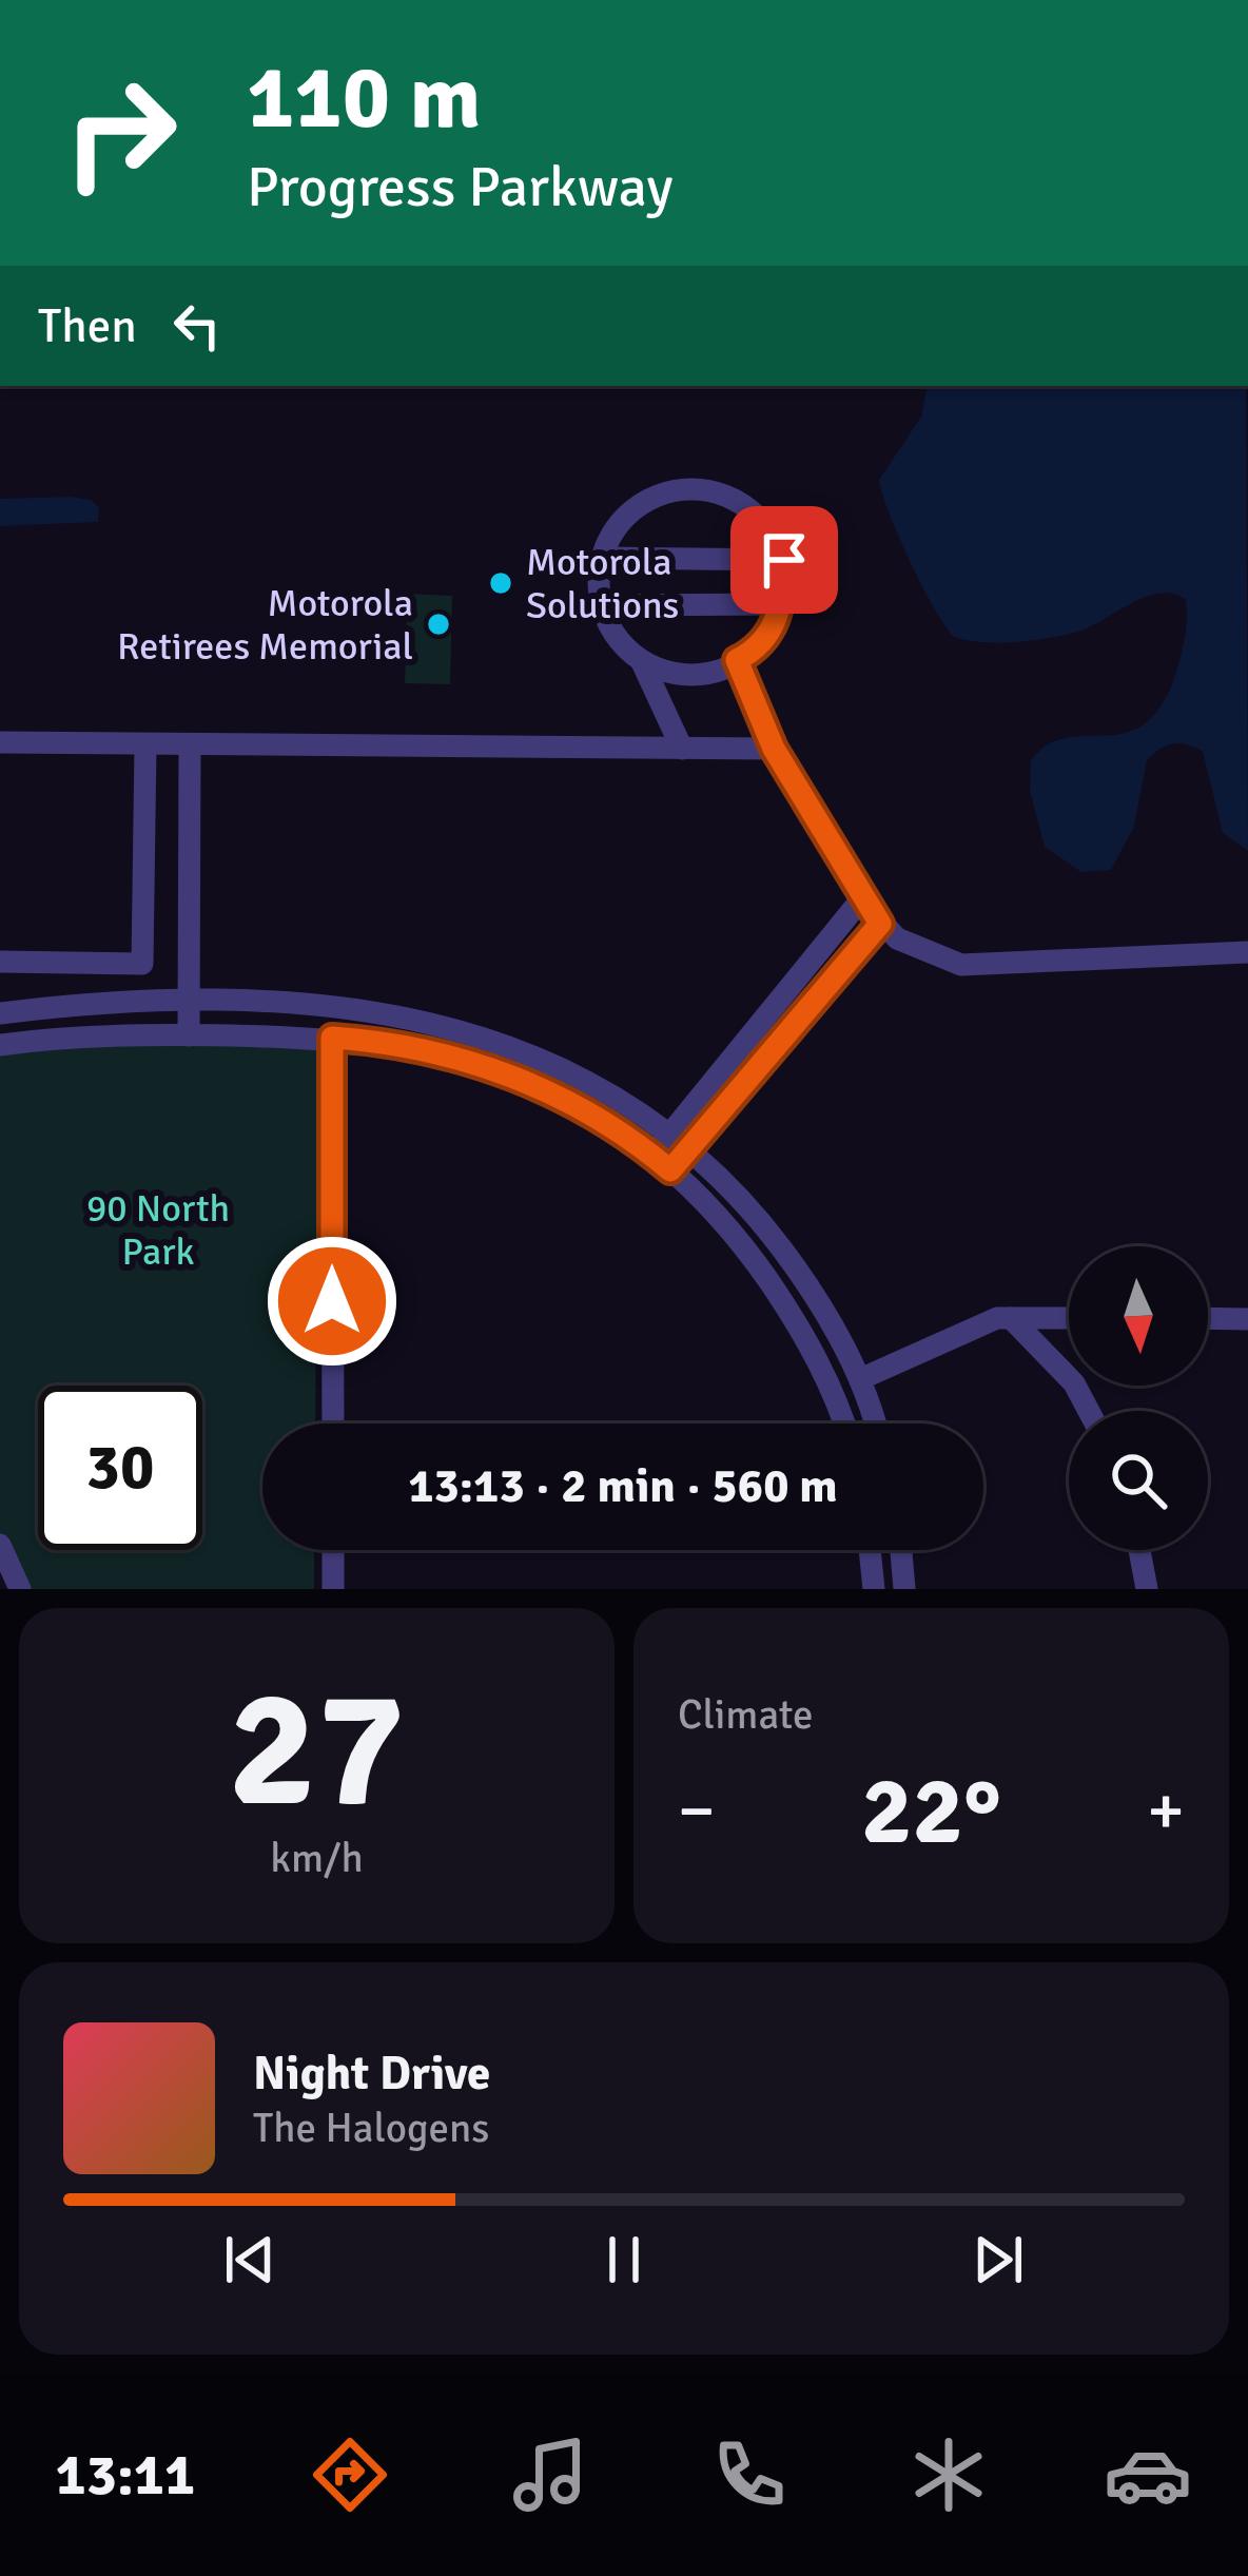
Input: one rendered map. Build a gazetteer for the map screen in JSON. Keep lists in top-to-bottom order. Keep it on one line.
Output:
{"parks":["90 North Park"],"places":["Motorola Solutions","Motorola Retirees Memorial"],"north":"bottom","page":{"turn":["110 m","Progress Parkway"],"then":"Then","limit":"30","trip":"13:13 · 2 min · 560 m","tile":[["27","km/h"],"Climate"],"heat":["−","22°","+"],"song":["Night Drive","The Halogens"],"tabs":"13:11"}}
